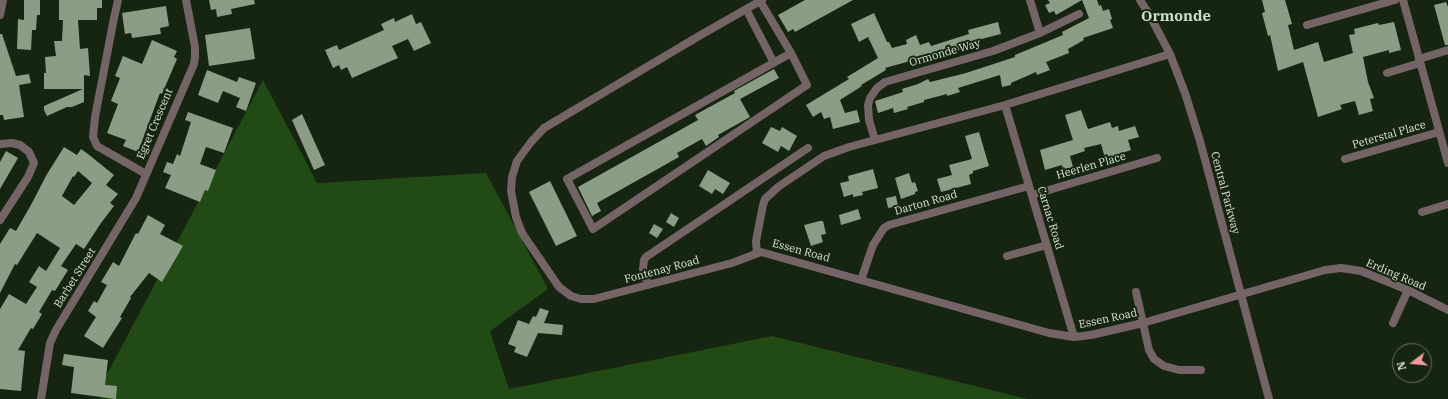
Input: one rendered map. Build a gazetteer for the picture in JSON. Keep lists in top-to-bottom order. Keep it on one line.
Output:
{"streets":{"street":["Ormonde Way","Egret Crescent","Peterstal Place","Heerlen Place","Central Parkway","Darton Road","Carnac Road","Essen Road","Fontenay Road","Erding Road","Barbet Street"]},"crossings":[["Ormonde Way","Essen Road"],["Egret Crescent","Barbet Street"],["Heerlen Place","Carnac Road"],["Central Parkway","Essen Road"],["Central Parkway","Erding Road"],["Darton Road","Carnac Road"],["Darton Road","Essen Road"],["Carnac Road","Essen Road"],["Essen Road","Fontenay Road"],["Essen Road","Erding Road"]],"districts":["Ormonde"],"north":"left"}
